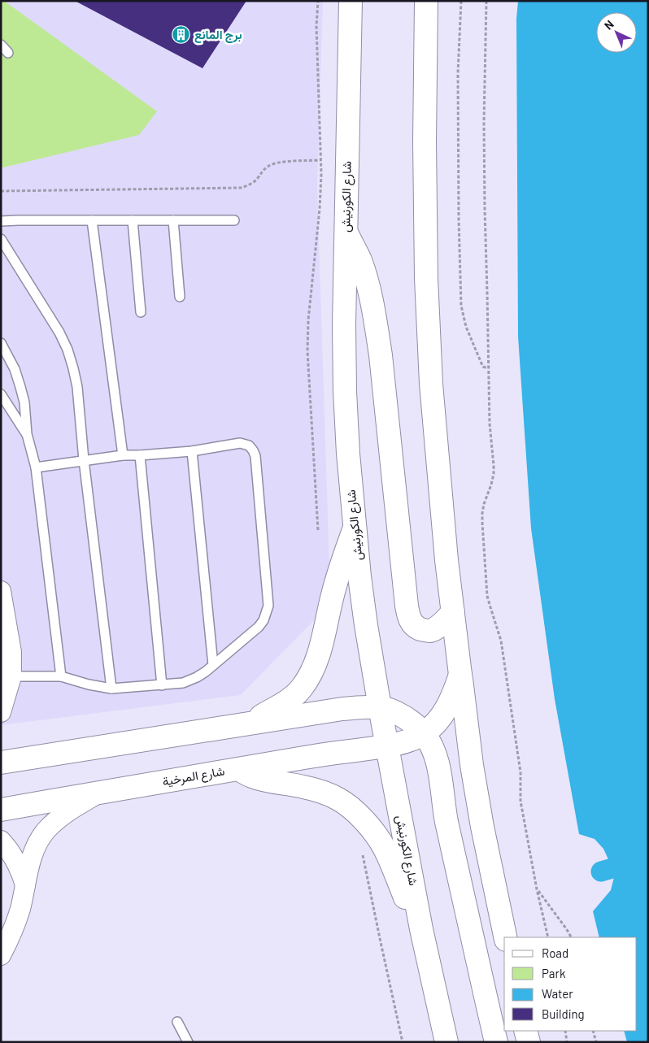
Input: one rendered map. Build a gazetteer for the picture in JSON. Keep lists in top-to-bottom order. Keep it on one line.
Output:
{"streets":{"main road":["شارع الكورنيش","شارع المرخية"]},"crossings":[["شارع الكورنيش","شارع المرخية"]],"places":{"building":["برج المانع"]},"legend":["Road","Park","Water","Building"],"north":"top left"}
